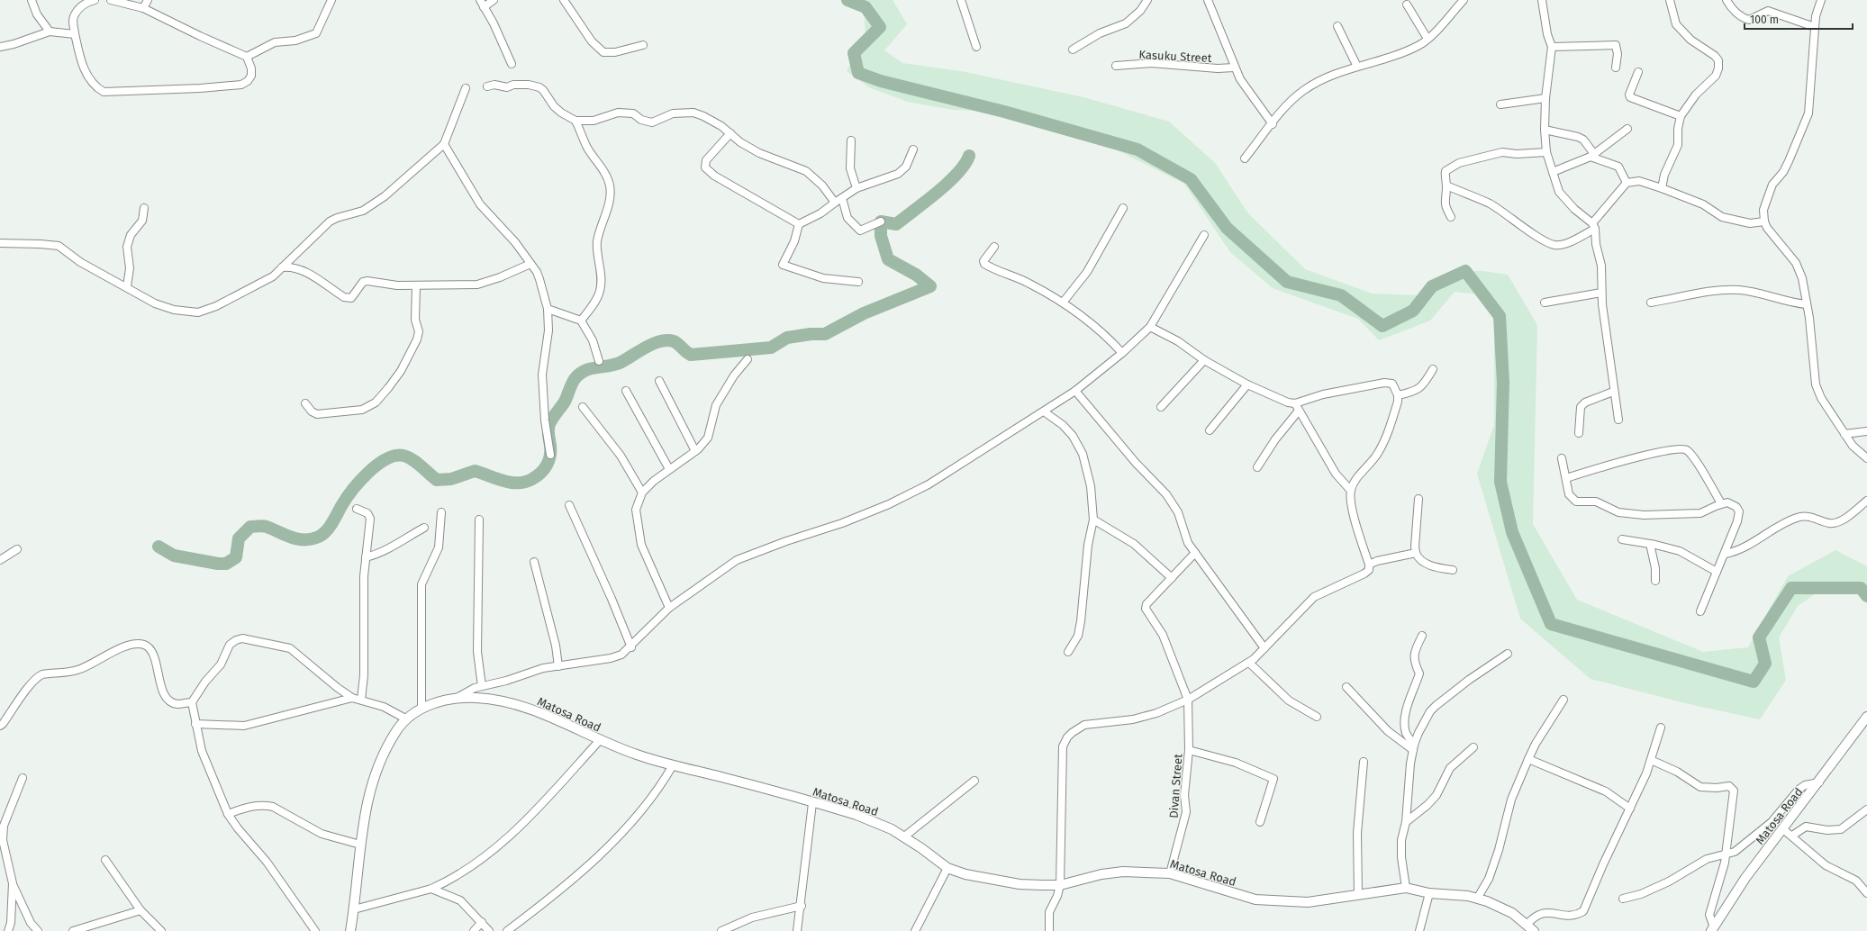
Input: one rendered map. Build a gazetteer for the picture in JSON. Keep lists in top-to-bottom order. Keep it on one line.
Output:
{"streets":{"street":["Kasuku Street","Matosa Road","Divan Street"]},"crossings":[["Matosa Road","Divan Street"]],"scale_bar":"100 m"}
